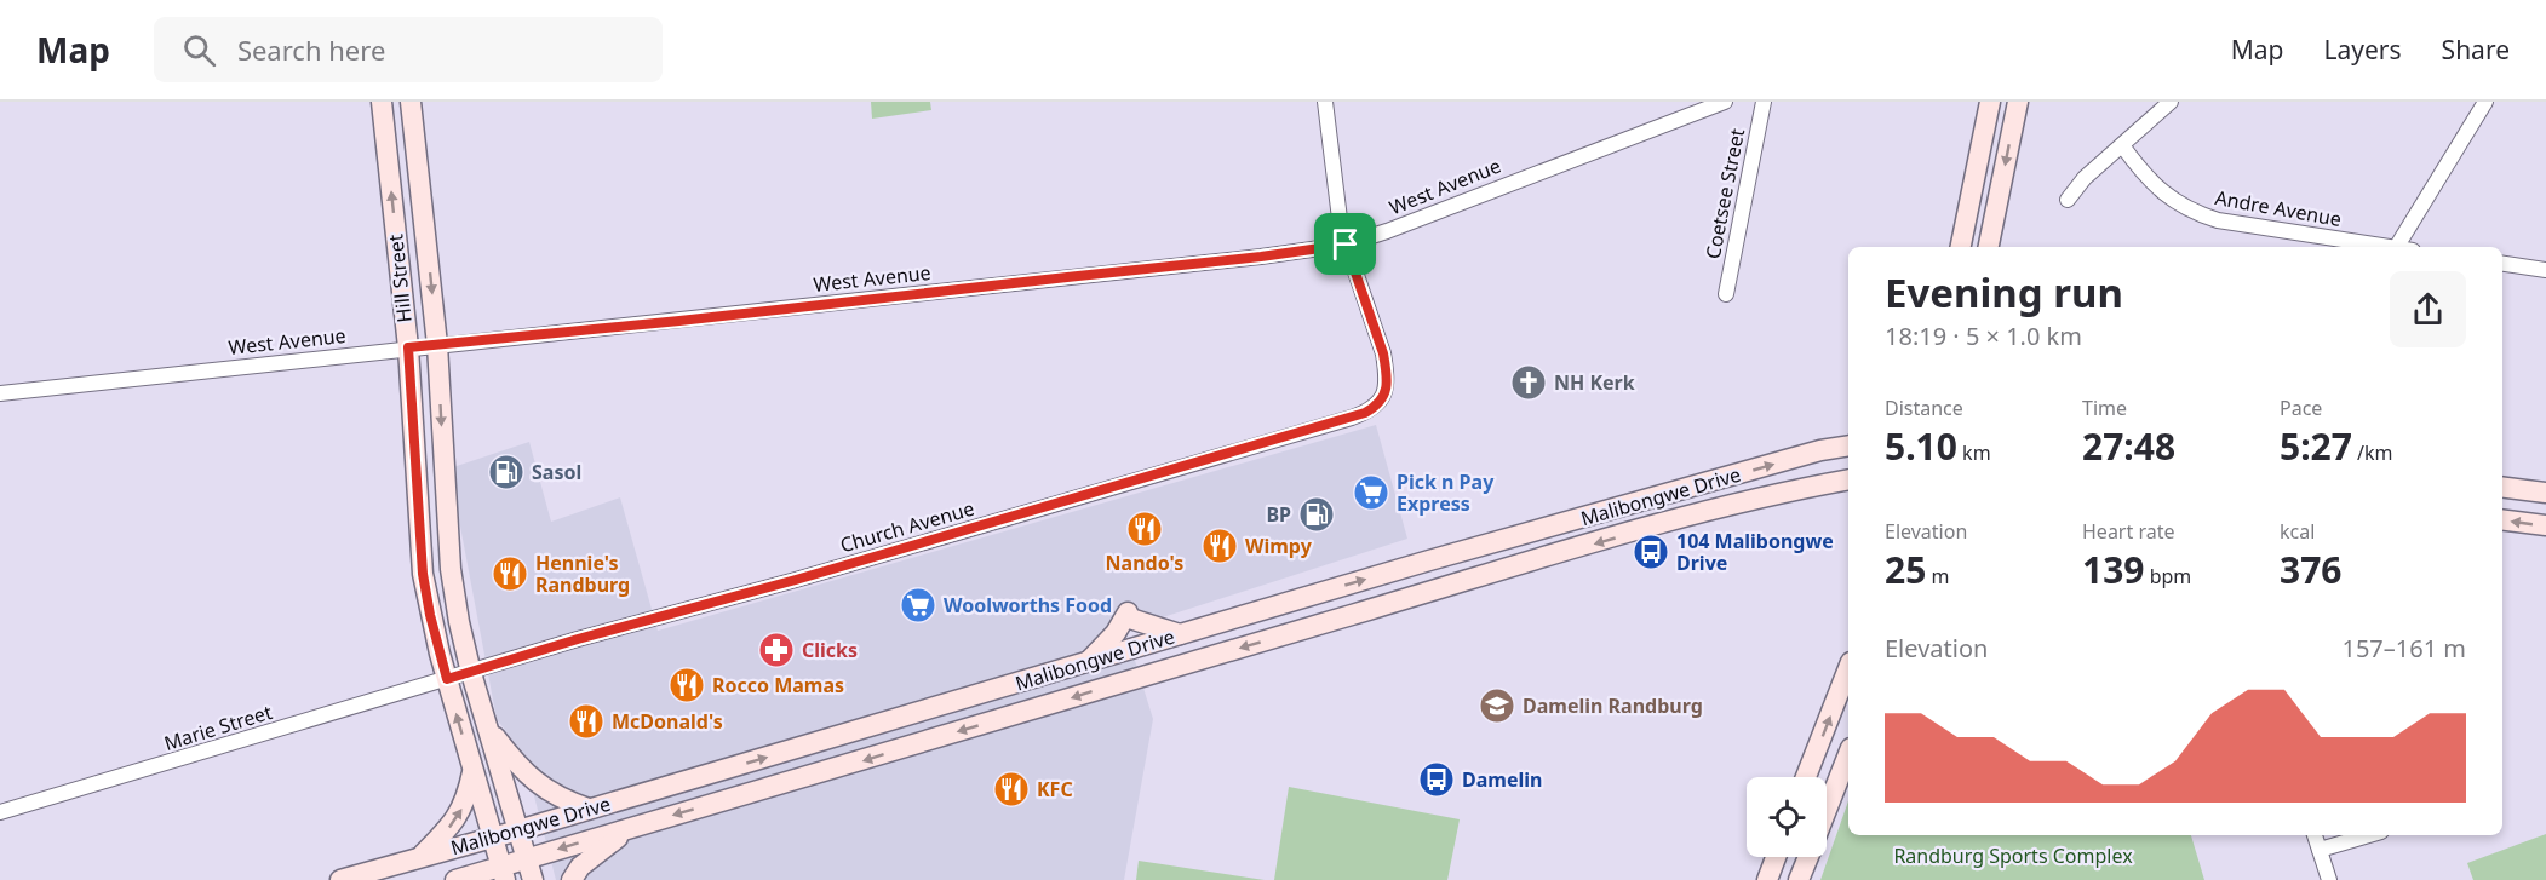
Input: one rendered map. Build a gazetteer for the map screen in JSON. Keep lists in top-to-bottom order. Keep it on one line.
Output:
{"streets":{"main road":["Hill Street","Malibongwe Drive"],"street":["West Avenue","Coetsee Street","Andre Avenue","Church Avenue","Marie Street"]},"crossings":[["West Avenue","Hill Street"],["West Avenue","Church Avenue"],["Hill Street","Malibongwe Drive"],["Hill Street","Church Avenue"],["Hill Street","Marie Street"],["Church Avenue","Marie Street"]],"parks":["Randburg Sports Complex"],"places":{"church":["NH Kerk"],"fuel station":["Sasol","BP"],"supermarket":["Pick n Pay Express","Woolworths Food"],"restaurant":["Nando's","Wimpy","Hennie's Randburg","Rocco Mamas","McDonald's","KFC"],"bus stop":["104 Malibongwe Drive","Damelin"],"pharmacy":["Clicks"],"school or university":["Damelin Randburg"]},"page":{"header":"Map","search":"Search here","nav":["Map","Layers","Share"],"heading":["Evening run","18:19 · 5 × 1.0 km"],"stats":[["Distance","5.10 km"],["Time","27:48"],["Pace","5:27 /km"],["Elevation","25 m"],["Heart rate","139 bpm"],["kcal","376"]],"chart":["Elevation","157–161 m"]}}
